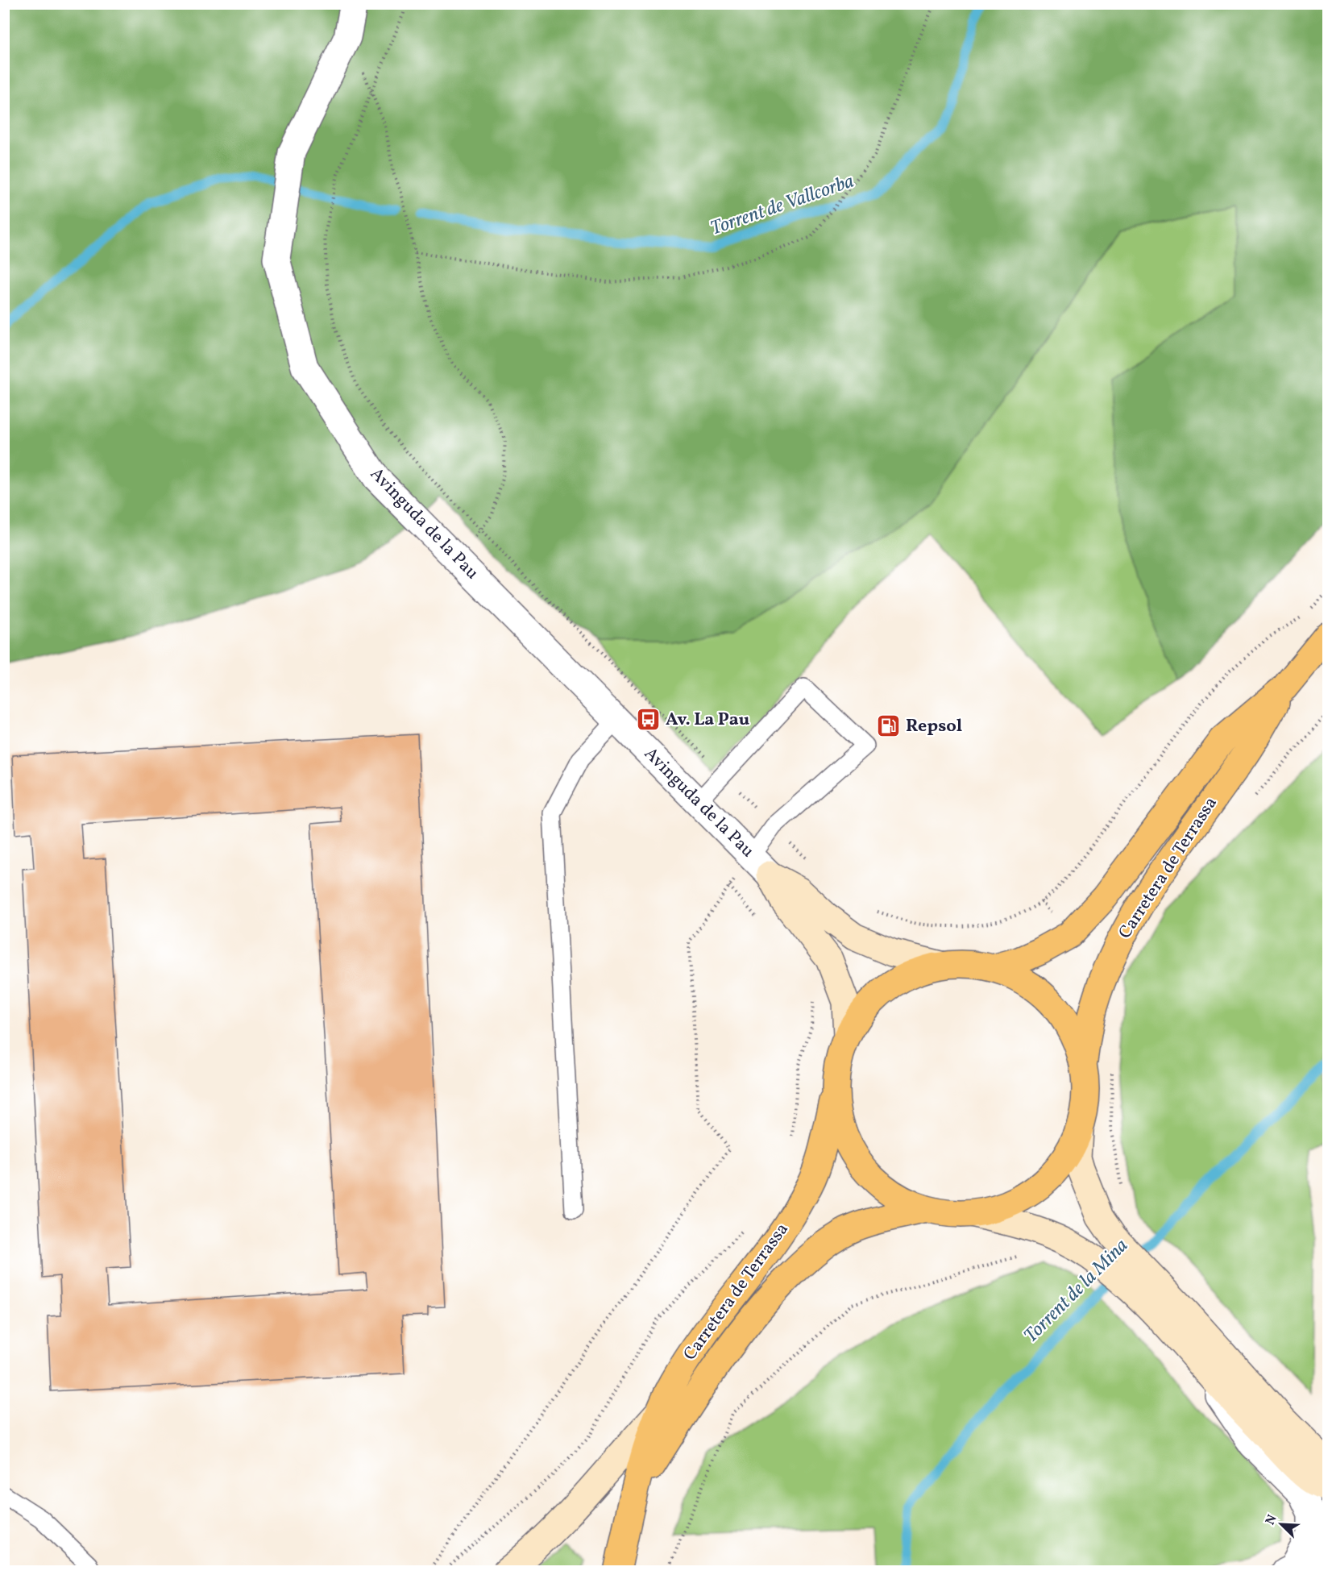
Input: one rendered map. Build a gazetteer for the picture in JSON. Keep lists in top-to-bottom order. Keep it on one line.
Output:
{"streets":{"main road":["Carretera de Terrassa"],"street":["Avinguda de la Pau"]},"water":["Torrent de Vallcorba","Torrent de la Mina"],"places":{"bus stop":["Av. La Pau"],"fuel station":["Repsol"]},"north":"top left"}
